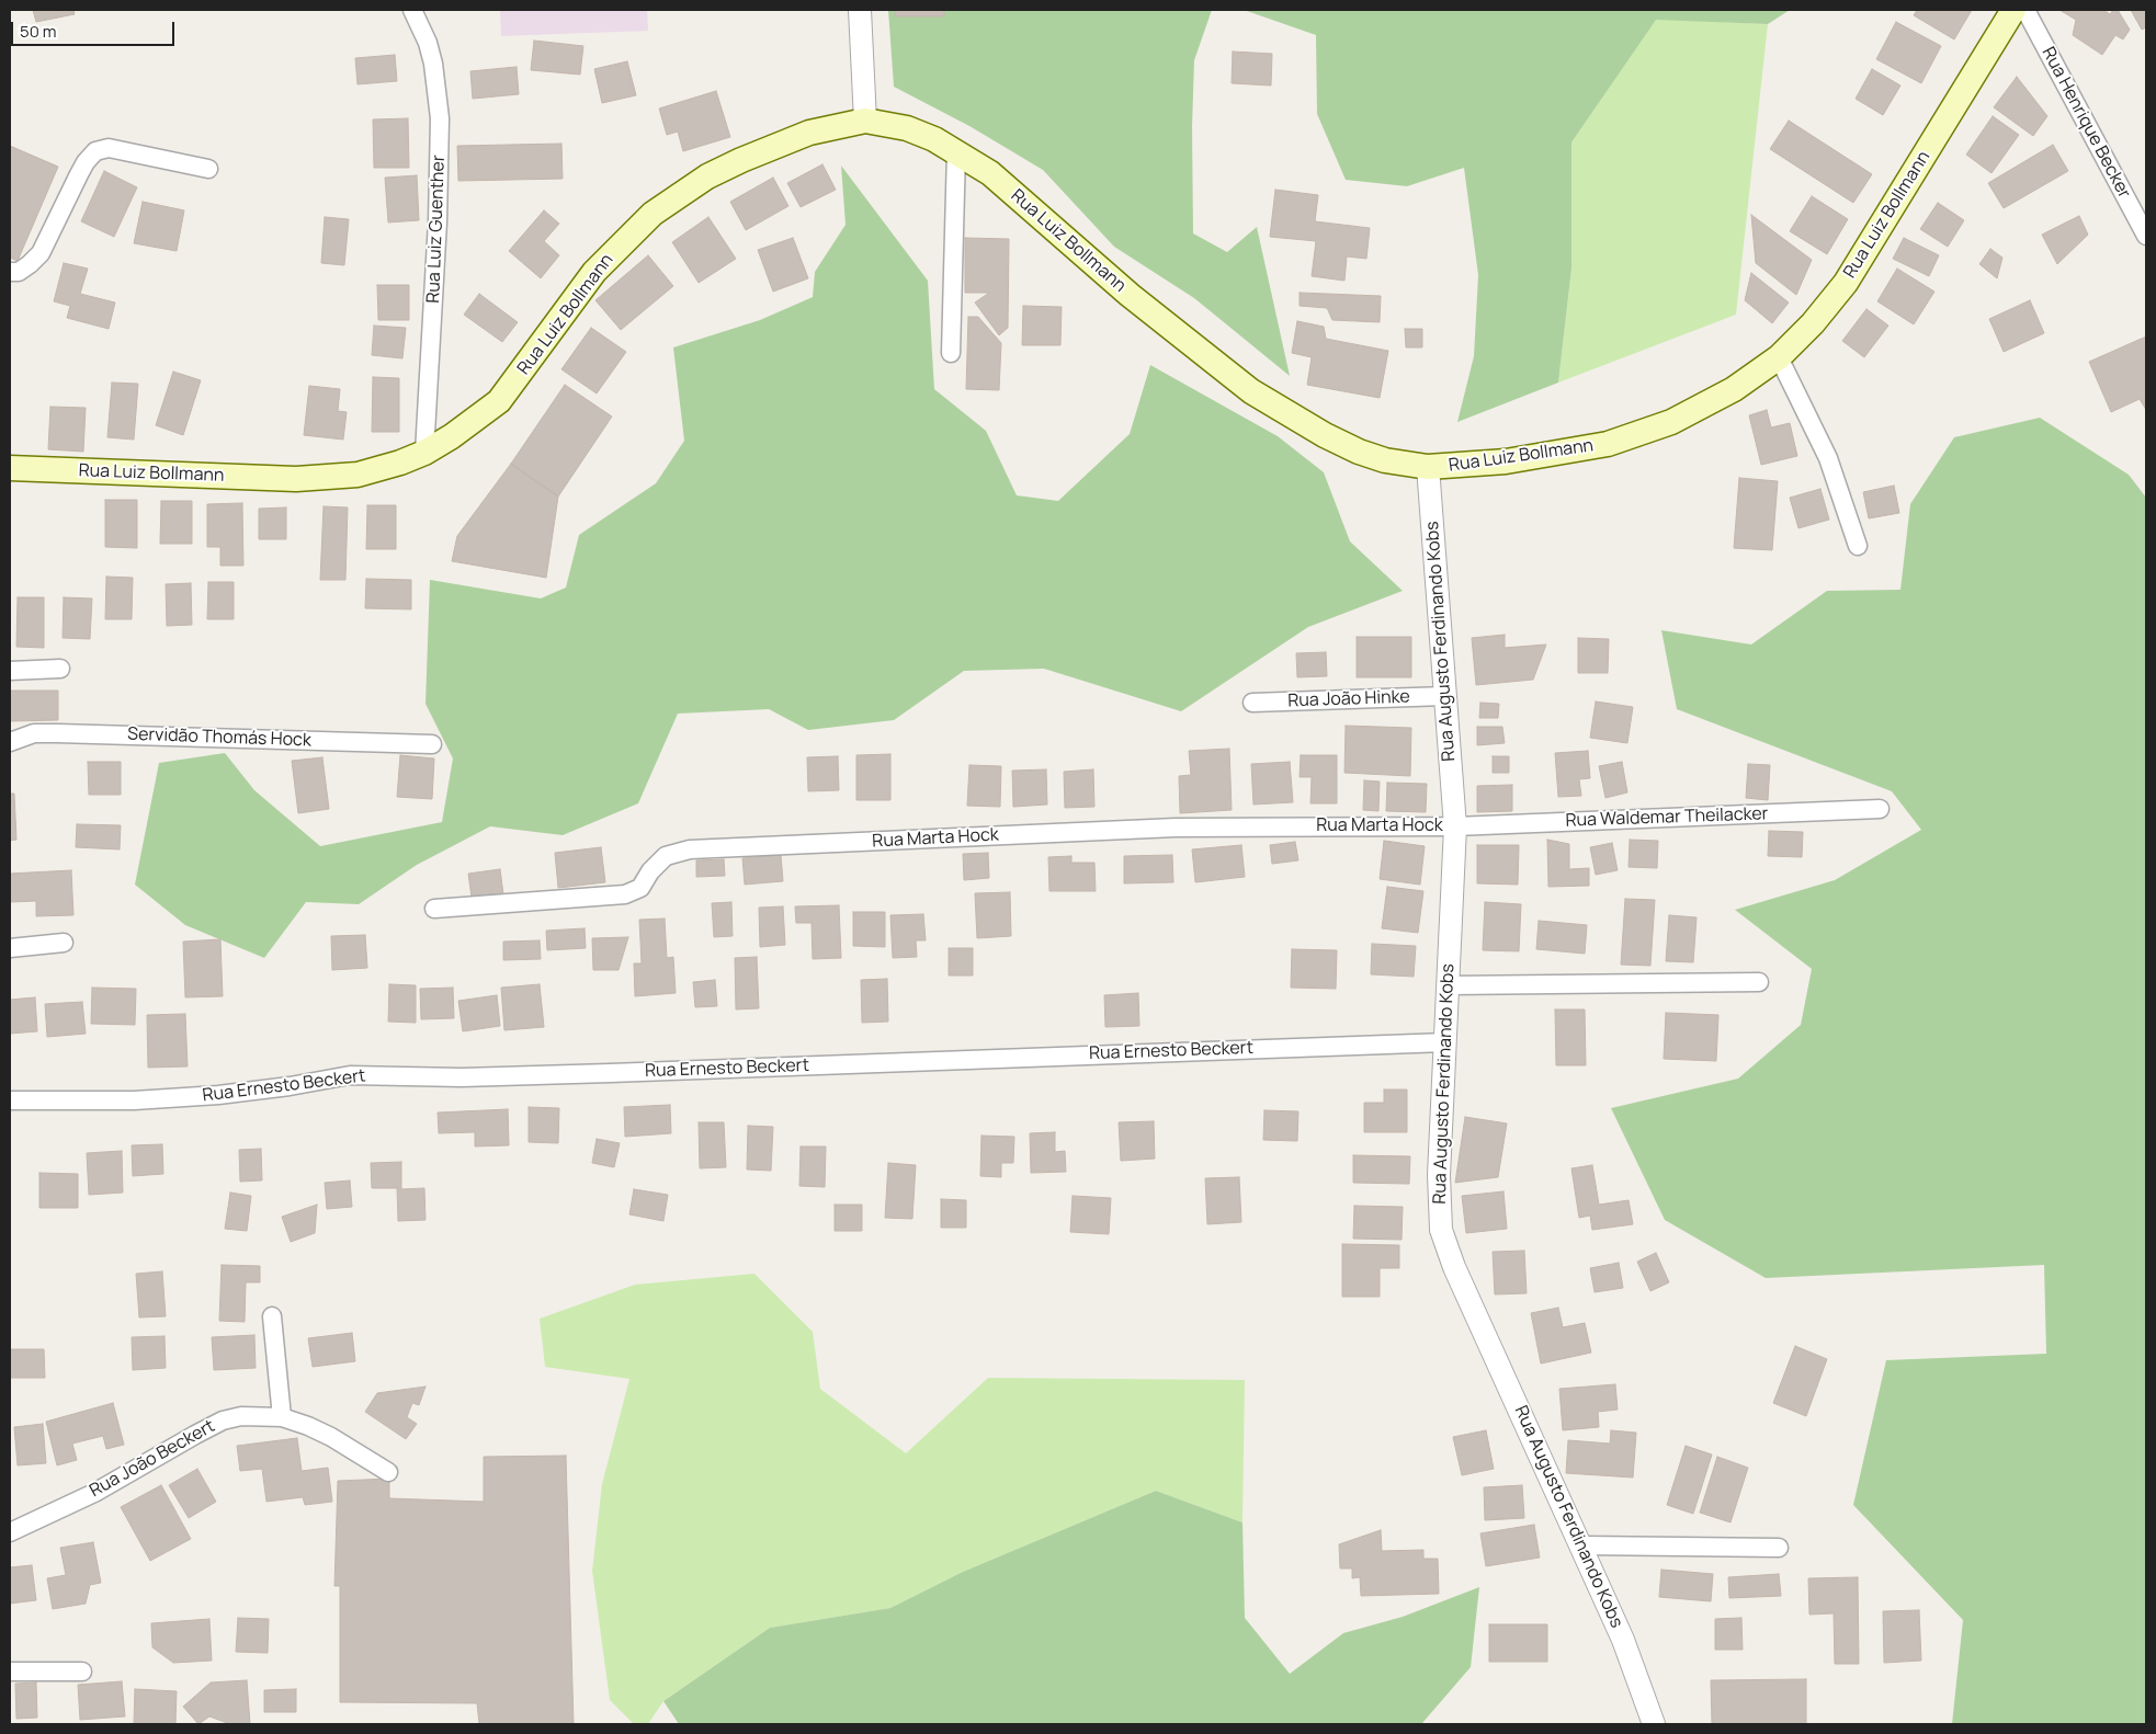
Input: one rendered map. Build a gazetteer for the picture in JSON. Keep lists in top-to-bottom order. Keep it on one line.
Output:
{"streets":{"main road":["Rua Luiz Bollmann"],"street":["Rua Henrique Becker","Rua Luiz Guenther","Rua Augusto Ferdinando Kobs","Rua João Hinke","Servidão Thomás Hock","Rua Waldemar Theilacker","Rua Marta Hock","Rua Ernesto Beckert","Rua João Beckert"]},"crossings":[["Rua Luiz Bollmann","Rua Luiz Guenther"],["Rua Luiz Bollmann","Rua Augusto Ferdinando Kobs"],["Rua Augusto Ferdinando Kobs","Rua João Hinke"],["Rua Augusto Ferdinando Kobs","Rua Waldemar Theilacker"],["Rua Augusto Ferdinando Kobs","Rua Marta Hock"],["Rua Augusto Ferdinando Kobs","Rua Ernesto Beckert"],["Rua Waldemar Theilacker","Rua Marta Hock"]],"scale_bar":"50 m"}
